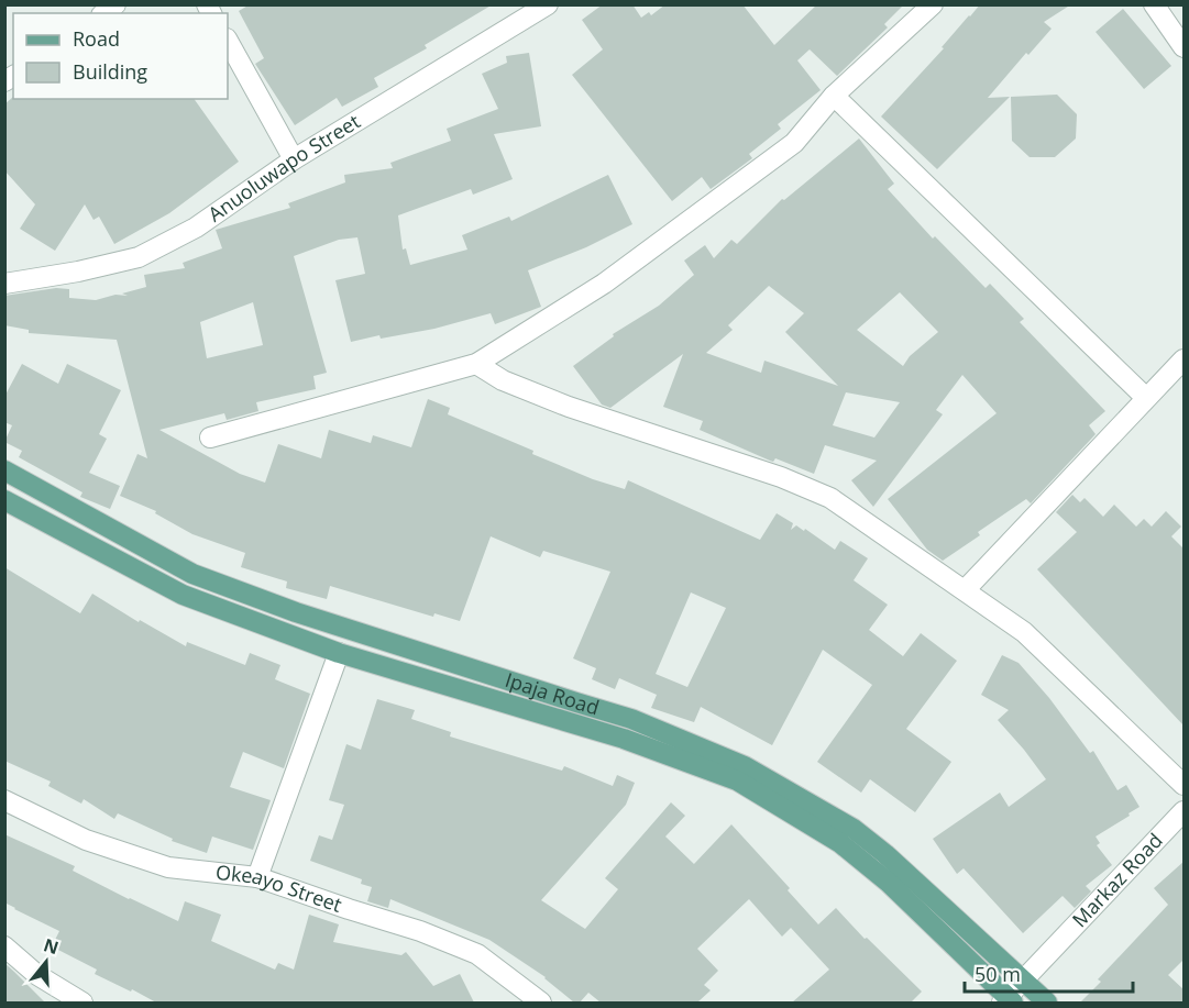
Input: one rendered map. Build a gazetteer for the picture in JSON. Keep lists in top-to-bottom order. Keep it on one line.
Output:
{"streets":{"main road":["Ipaja Road"],"street":["Anuoluwapo Street","Markaz Road","Okeayo Street"]},"crossings":[["Ipaja Road","Markaz Road"]],"legend":["Road","Building"],"scale_bar":"50 m","north":"top"}
